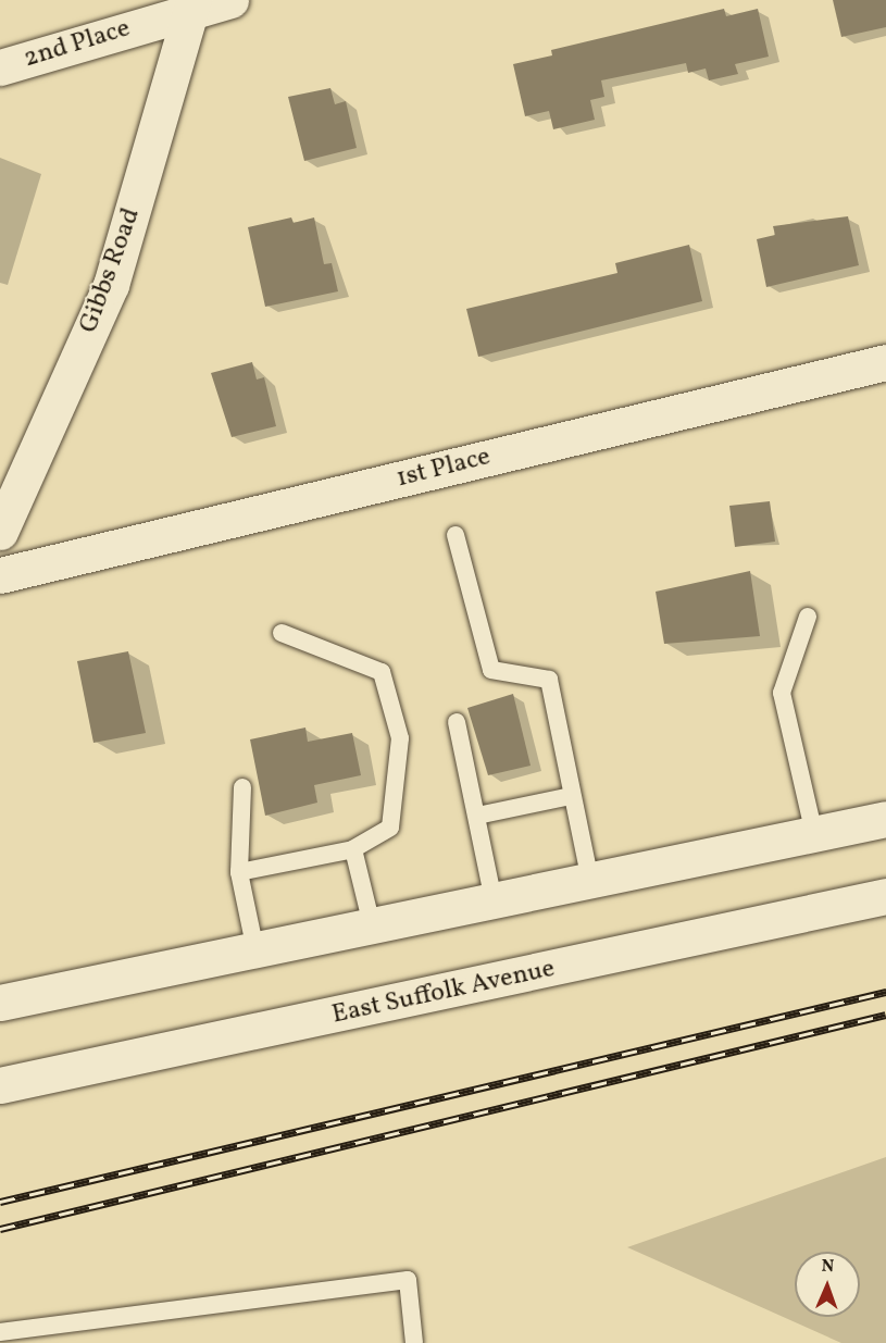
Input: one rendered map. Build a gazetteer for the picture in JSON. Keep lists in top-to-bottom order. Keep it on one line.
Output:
{"streets":{"main road":["2nd Place","Gibbs Road","1st Place","East Suffolk Avenue"]},"crossings":[["2nd Place","Gibbs Road"]],"north":"top"}
